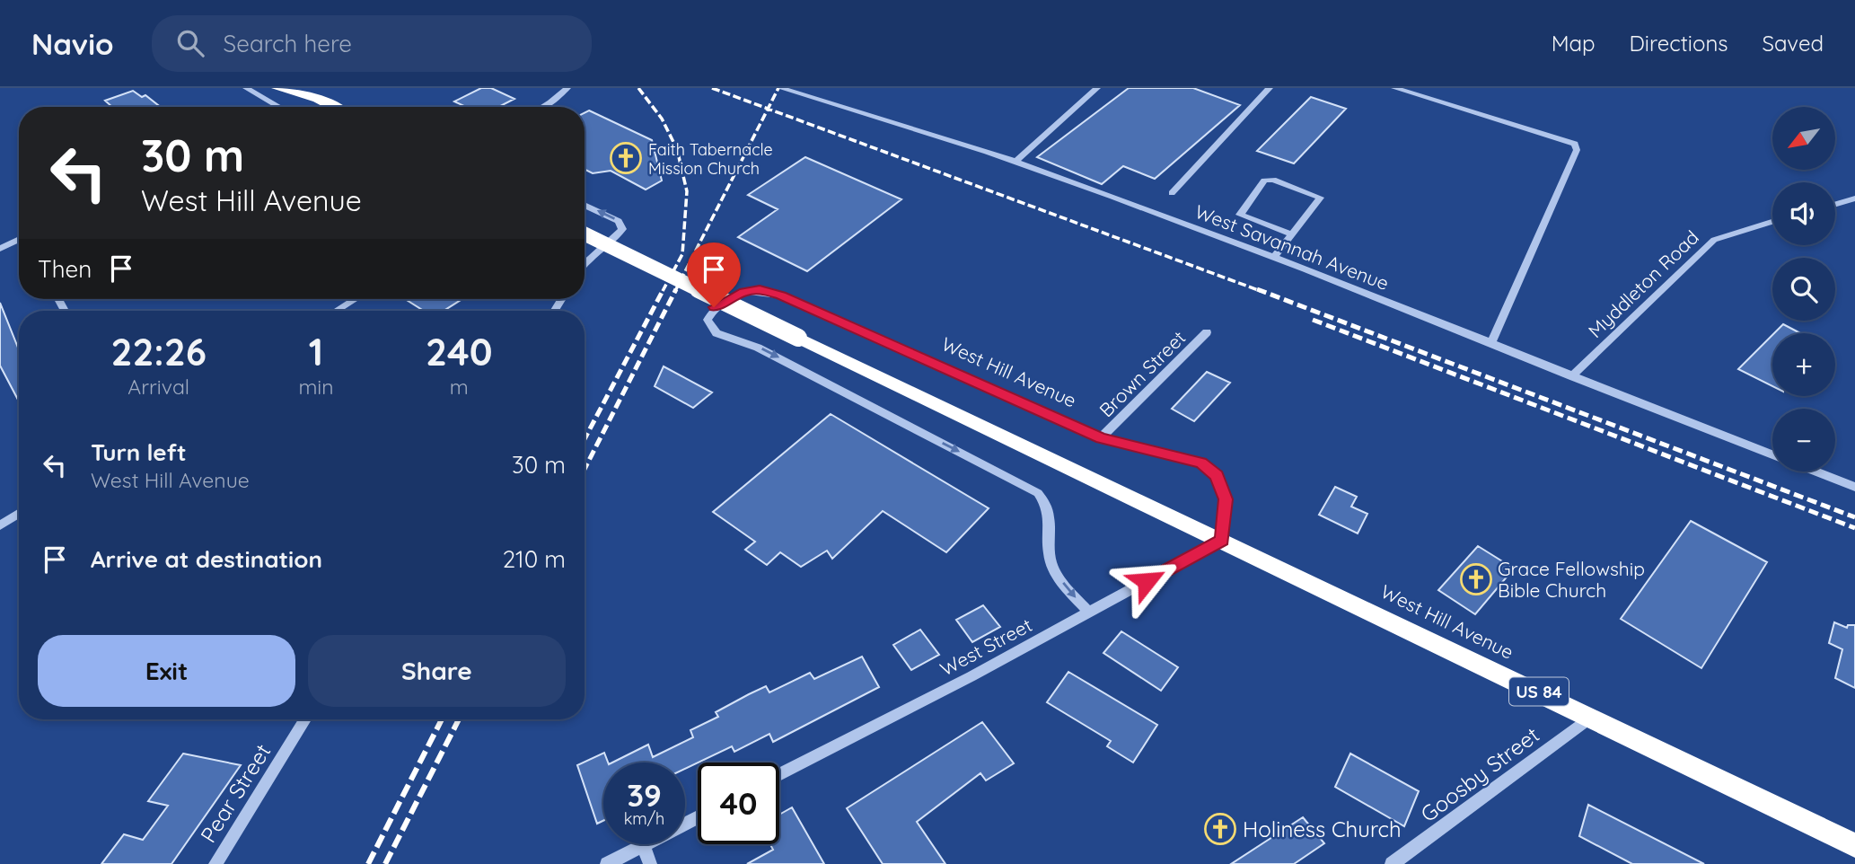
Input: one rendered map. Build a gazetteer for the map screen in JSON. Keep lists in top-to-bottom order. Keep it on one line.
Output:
{"streets":{"highway":["West Hill Avenue","US 84"],"street":["West Savannah Avenue","Myddleton Road","Brown Street","West Street","Goosby Street","Pear Street"]},"crossings":[["West Savannah Avenue","Myddleton Road"],["West Hill Avenue","Brown Street"],["West Hill Avenue","West Street"],["West Hill Avenue","Goosby Street"]],"places":{"church":["Faith Tabernacle Mission Church","Grace Fellowship Bible Church","Holiness Church"]},"north":"bottom left","page":{"header":"Navio","search":"Search here","nav":["Map","Directions","Saved"],"map_buttons":["+","−"],"turn":["30 m","West Hill Avenue"],"then":"Then","eta":["22:26","Arrival","1","min","240","m"],"list":[{"name":"Turn left","note":"West Hill Avenue","value":"30 m"},{"name":"Arrive at destination","value":"210 m"}],"buttons":["Exit","Share"],"speed":"39 km/h","limit":"40"}}
